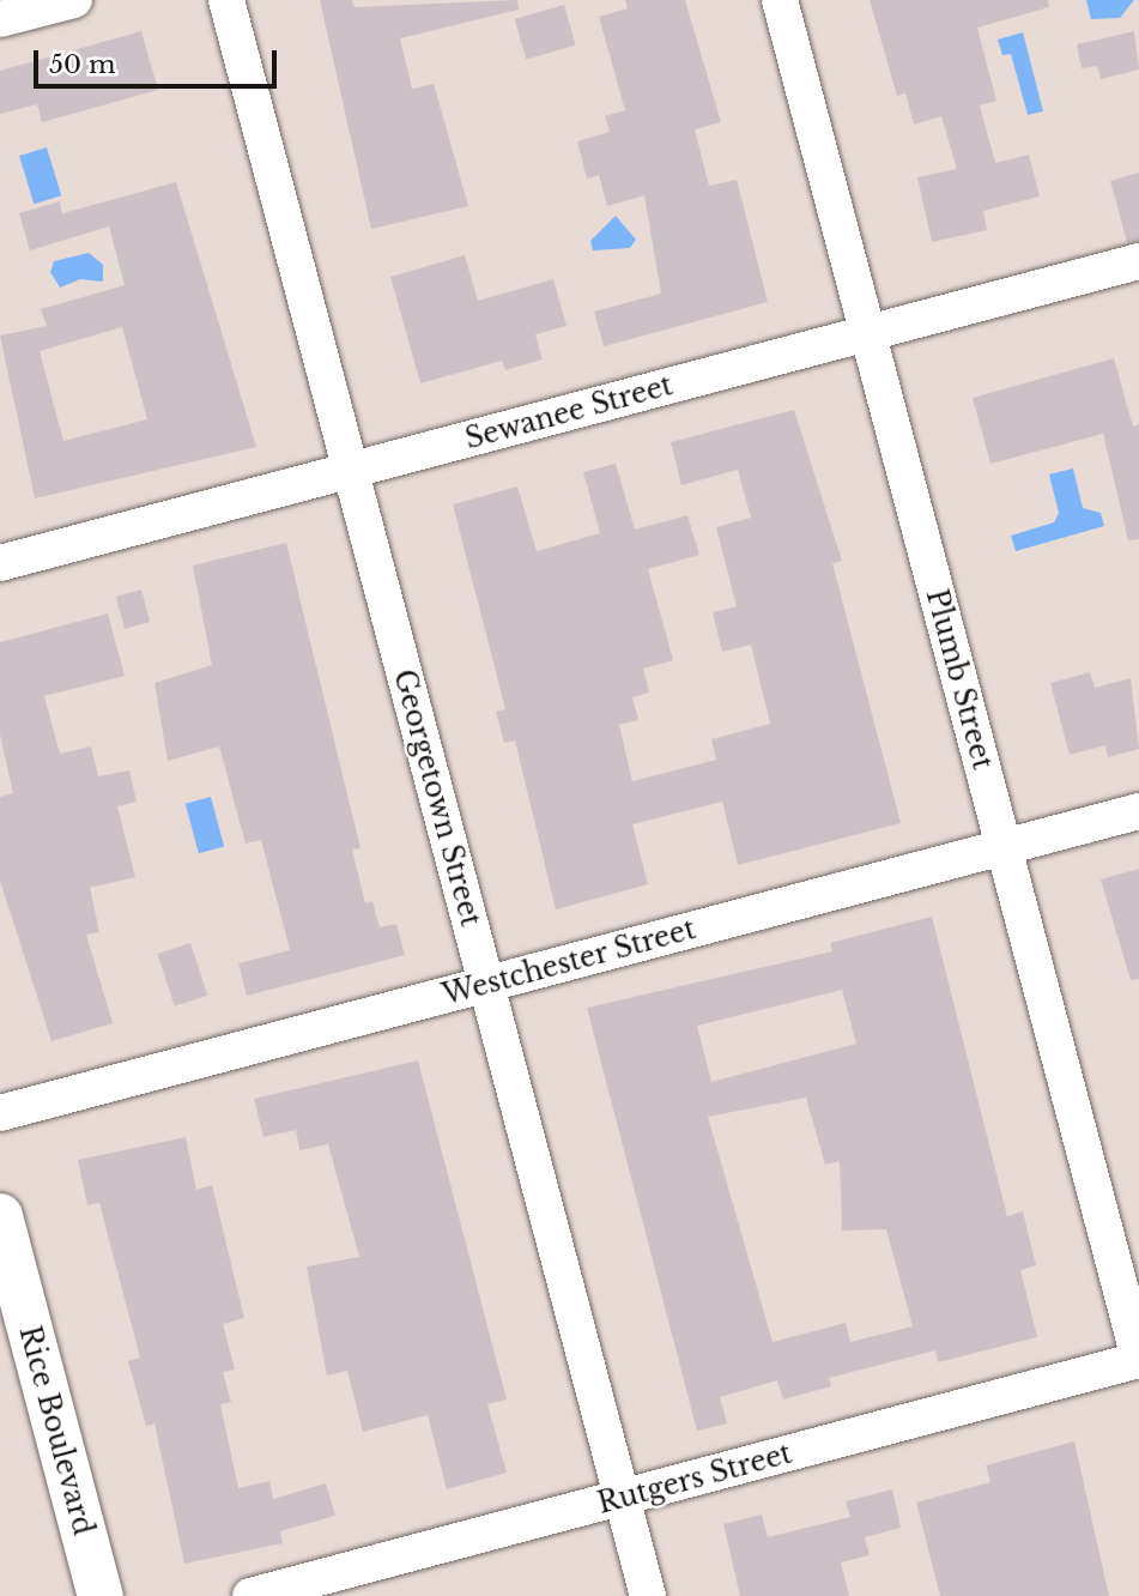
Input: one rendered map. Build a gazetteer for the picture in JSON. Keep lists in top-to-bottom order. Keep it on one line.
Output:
{"streets":{"street":["Sewanee Street","Plumb Street","Georgetown Street","Westchester Street","Rice Boulevard","Rutgers Street"]},"crossings":[["Sewanee Street","Plumb Street"],["Sewanee Street","Georgetown Street"],["Plumb Street","Westchester Street"],["Plumb Street","Rutgers Street"],["Georgetown Street","Westchester Street"],["Georgetown Street","Rutgers Street"]],"scale_bar":"50 m"}
